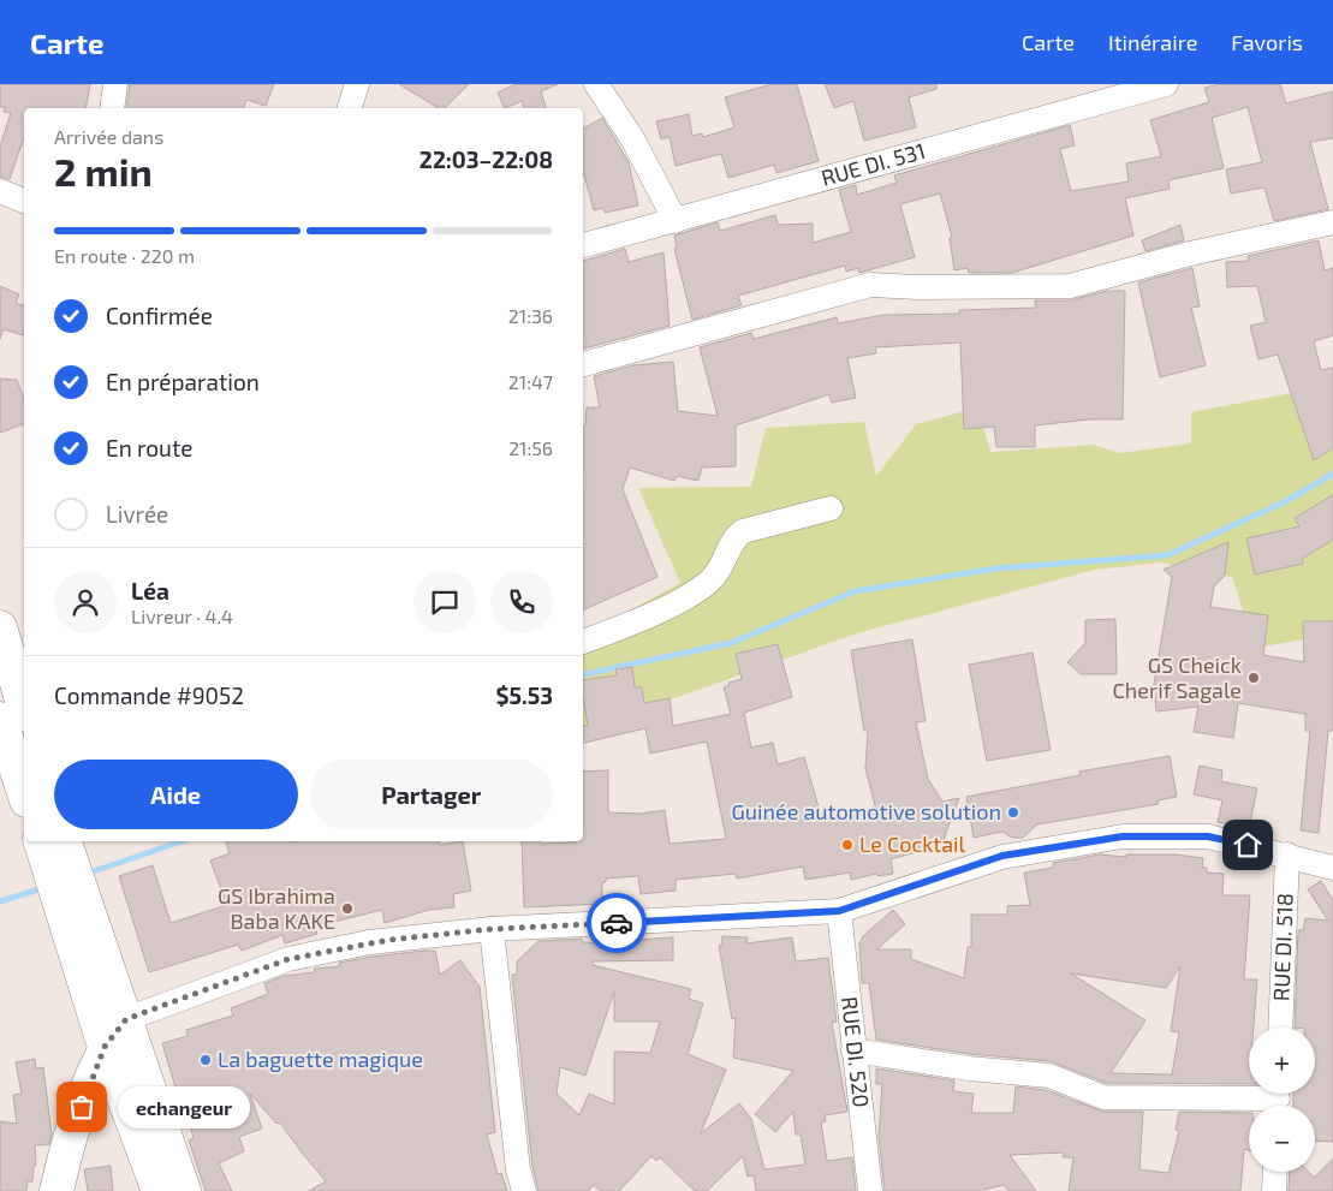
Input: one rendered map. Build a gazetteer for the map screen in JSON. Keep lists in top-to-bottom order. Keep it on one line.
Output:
{"streets":{"street":["RUE DI. 531","RUE DI. 518","RUE DI. 520"]},"places":["GS Cheick Cherif Sagale","Guinée automotive solution","Le Cocktail","GS Ibrahima Baba KAKE","La baguette magique","echangeur"],"page":{"header":"Carte","nav":["Carte","Itinéraire","Favoris"],"heading":["2 min","Arrivée dans","22:03–22:08"],"panel":["Léa","Livreur · 4.4","Commande #9052","$5.53"],"bar":"En route · 220 m","list":[["Confirmée","21:36"],["En préparation","21:47"],["En route","21:56"],"Livrée"],"buttons":["Aide","Partager"],"map_buttons":["+","−"],"bubble":"echangeur"}}
